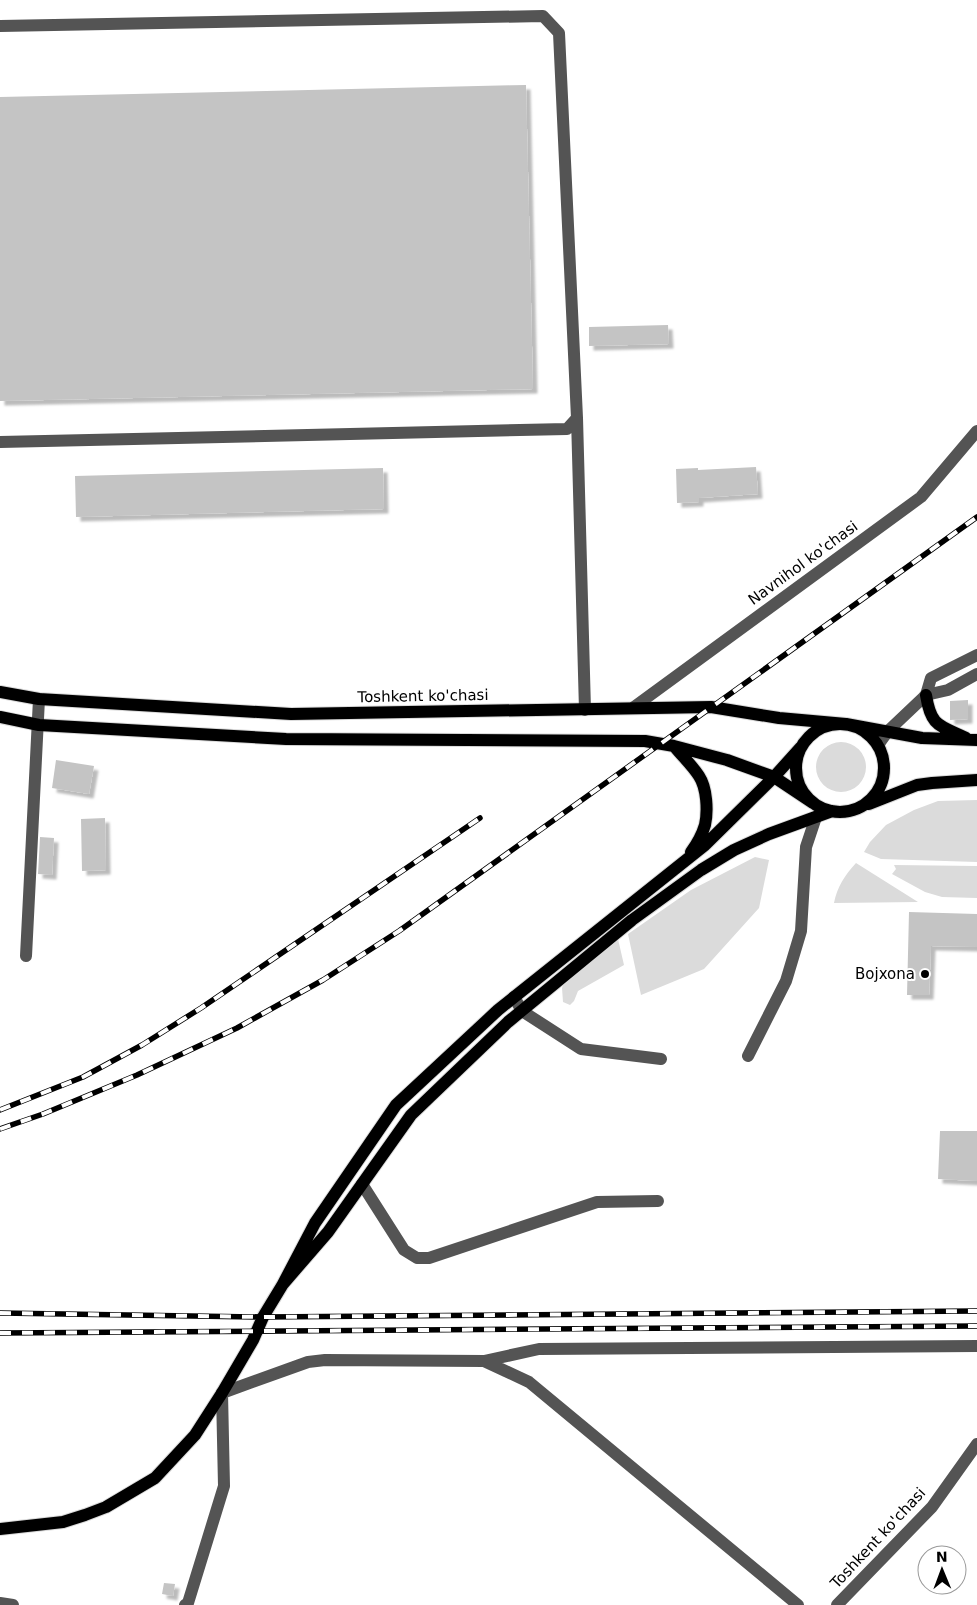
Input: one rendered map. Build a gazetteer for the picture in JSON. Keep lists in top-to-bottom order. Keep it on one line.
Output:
{"streets":{"main road":["Toshkent ko'chasi"],"street":["Navnihol ko'chasi"]},"crossings":[["Navnihol ko'chasi","Toshkent ko'chasi"]],"places":["Bojxona"],"north":"top"}
